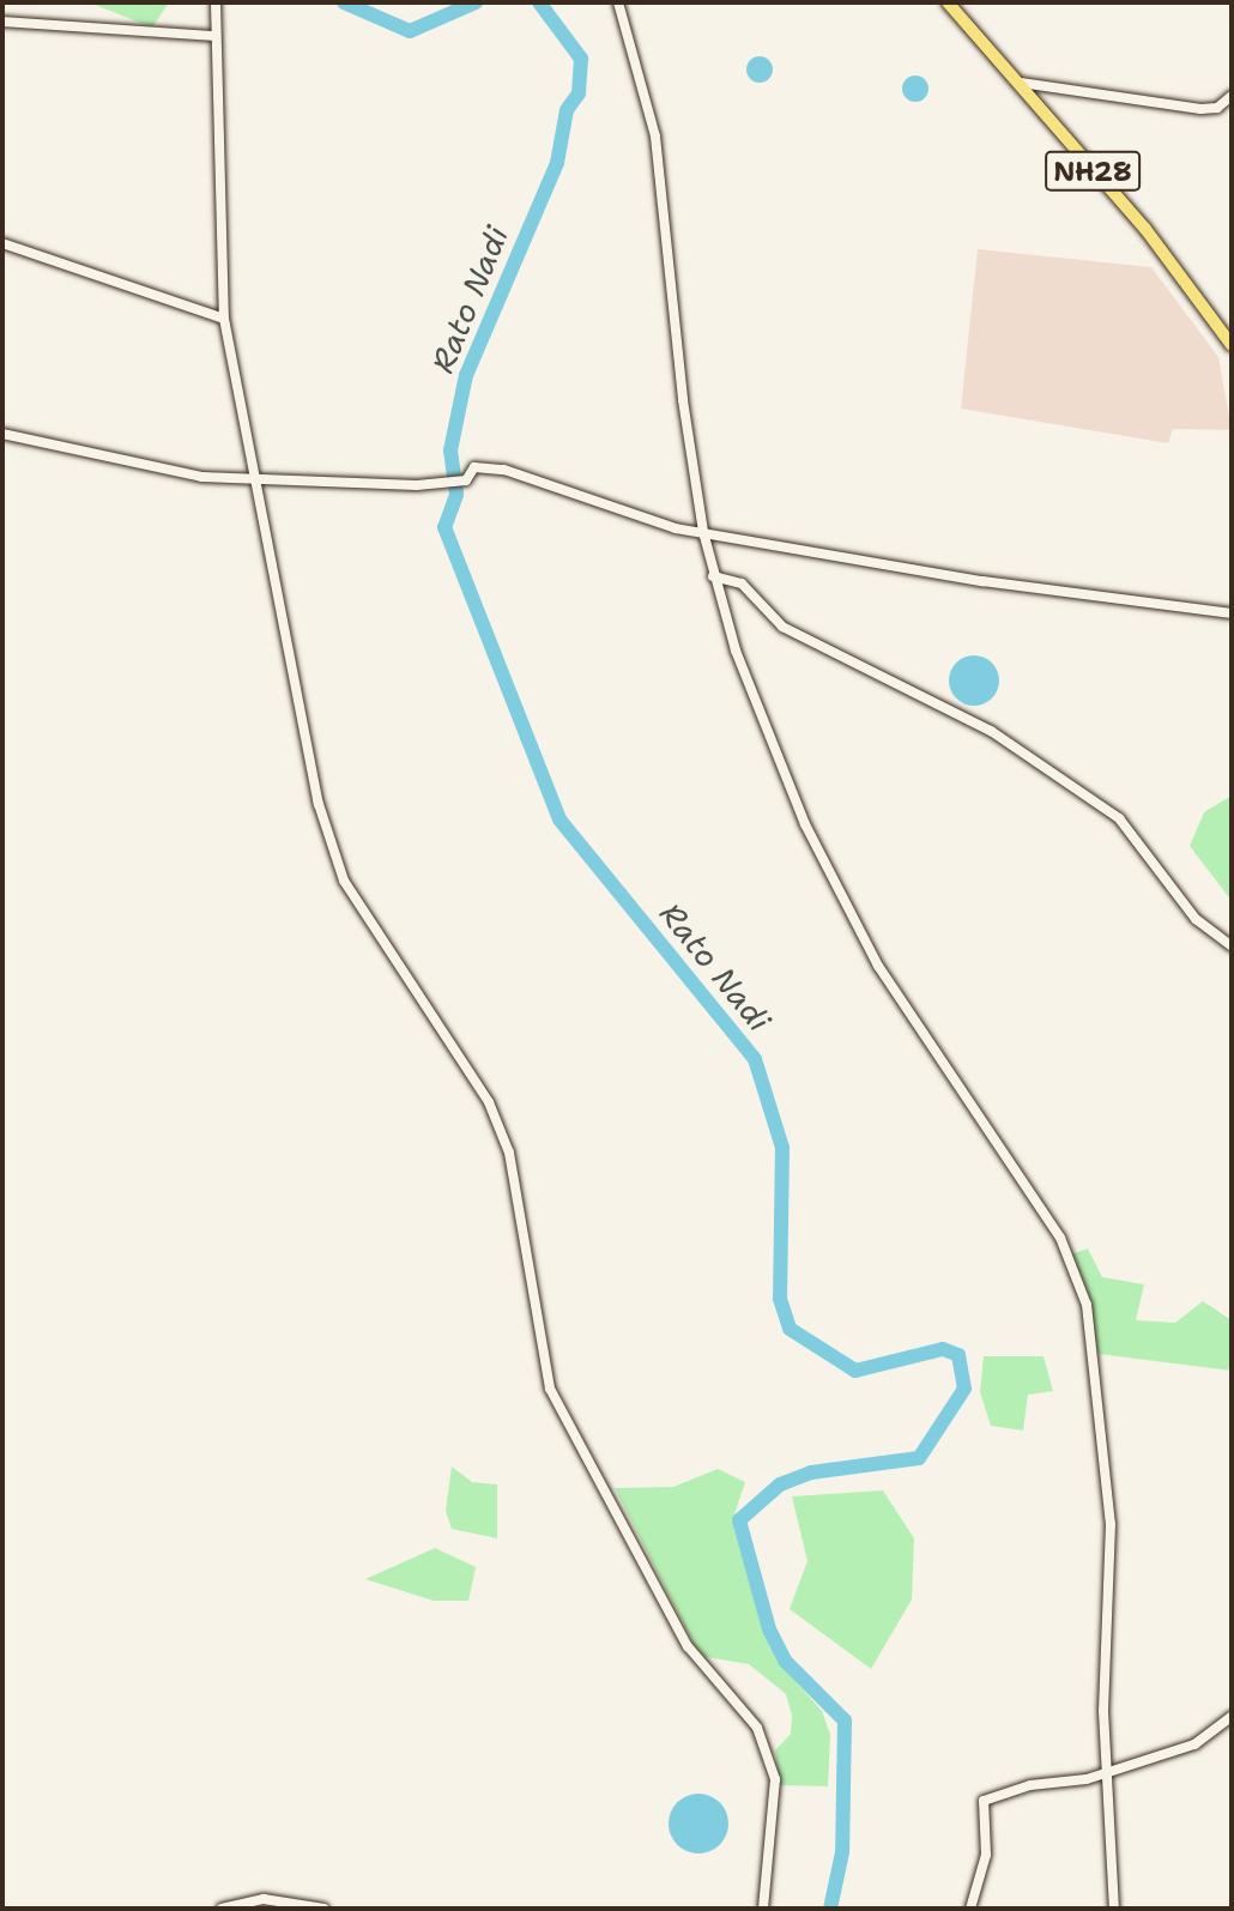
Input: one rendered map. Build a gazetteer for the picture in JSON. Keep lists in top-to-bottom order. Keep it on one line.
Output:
{"streets":{"main road":["NH28"]},"water":["Rato Nadi"]}
